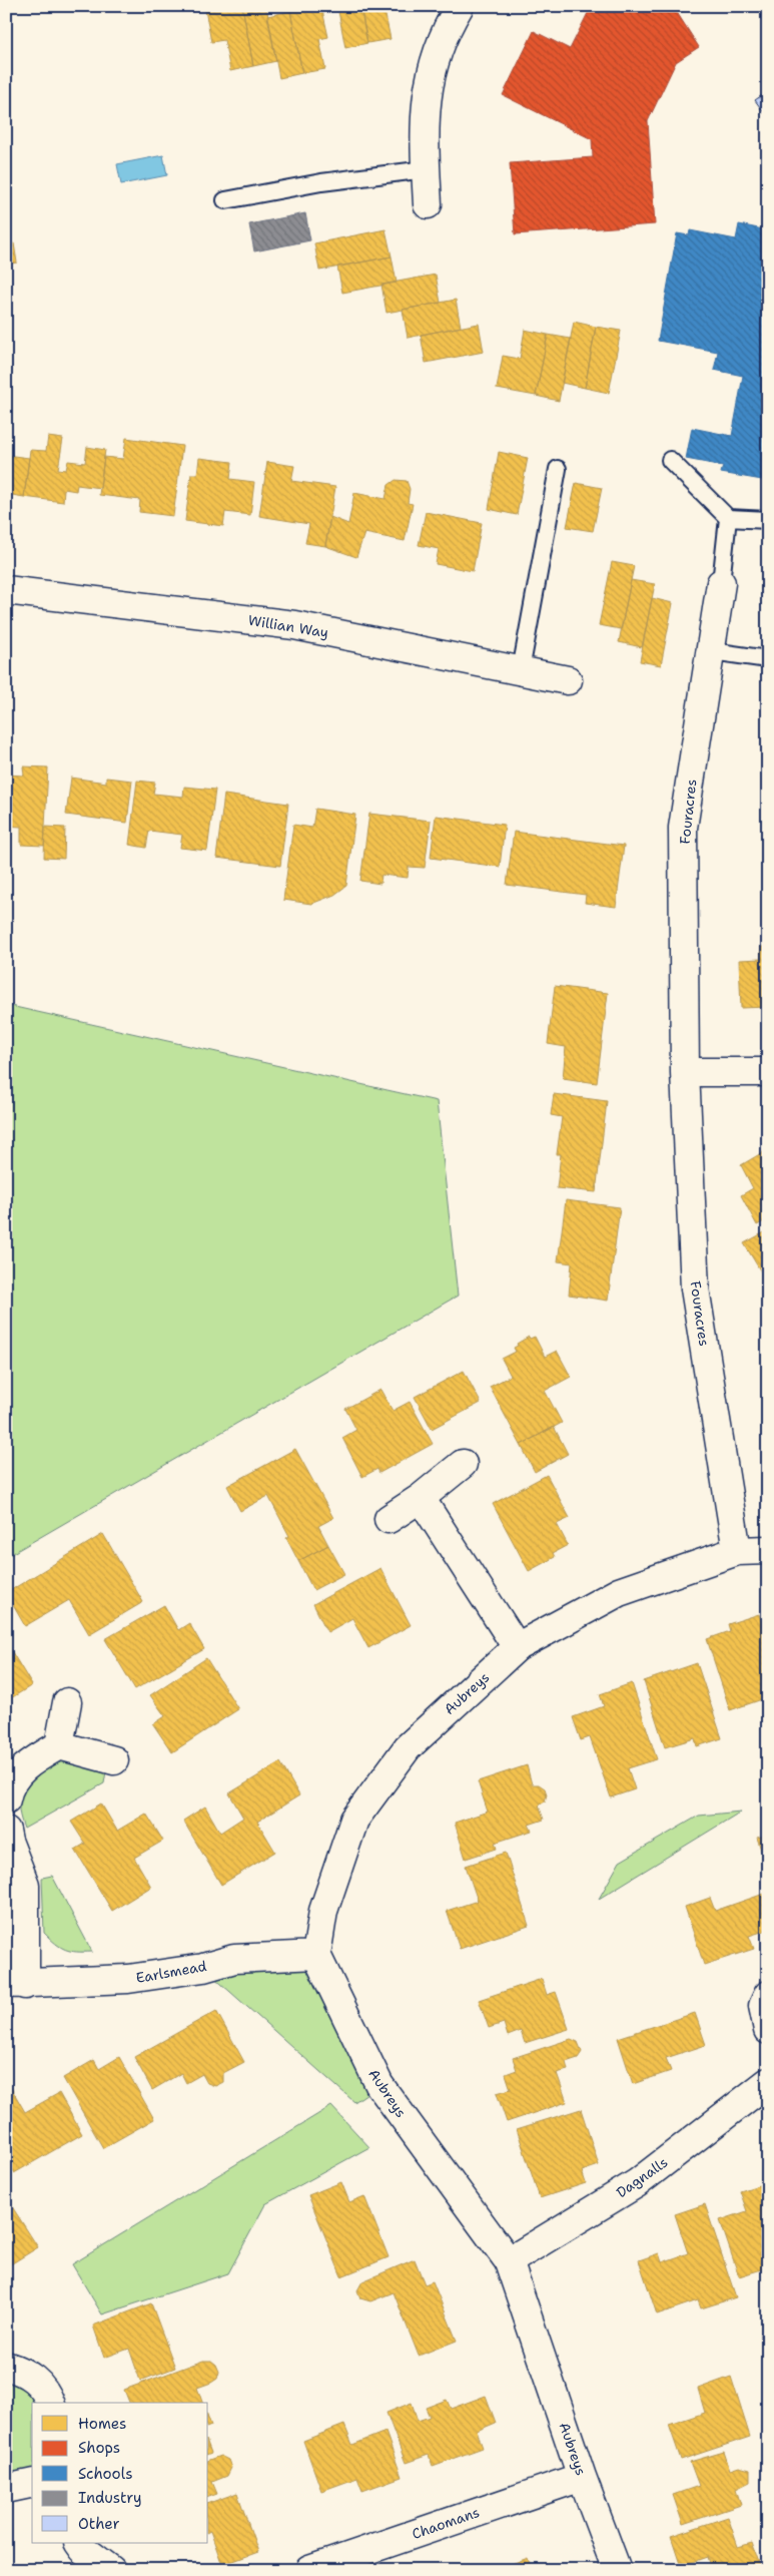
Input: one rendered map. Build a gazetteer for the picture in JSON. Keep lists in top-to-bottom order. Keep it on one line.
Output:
{"streets":{"street":["Willian Way","Fouracres","Aubreys","Earlsmead","Dagnalls","Chaomans"]},"crossings":[["Fouracres","Aubreys"],["Aubreys","Earlsmead"],["Aubreys","Dagnalls"],["Aubreys","Chaomans"]],"legend":["Homes","Shops","Schools","Industry","Other"]}
